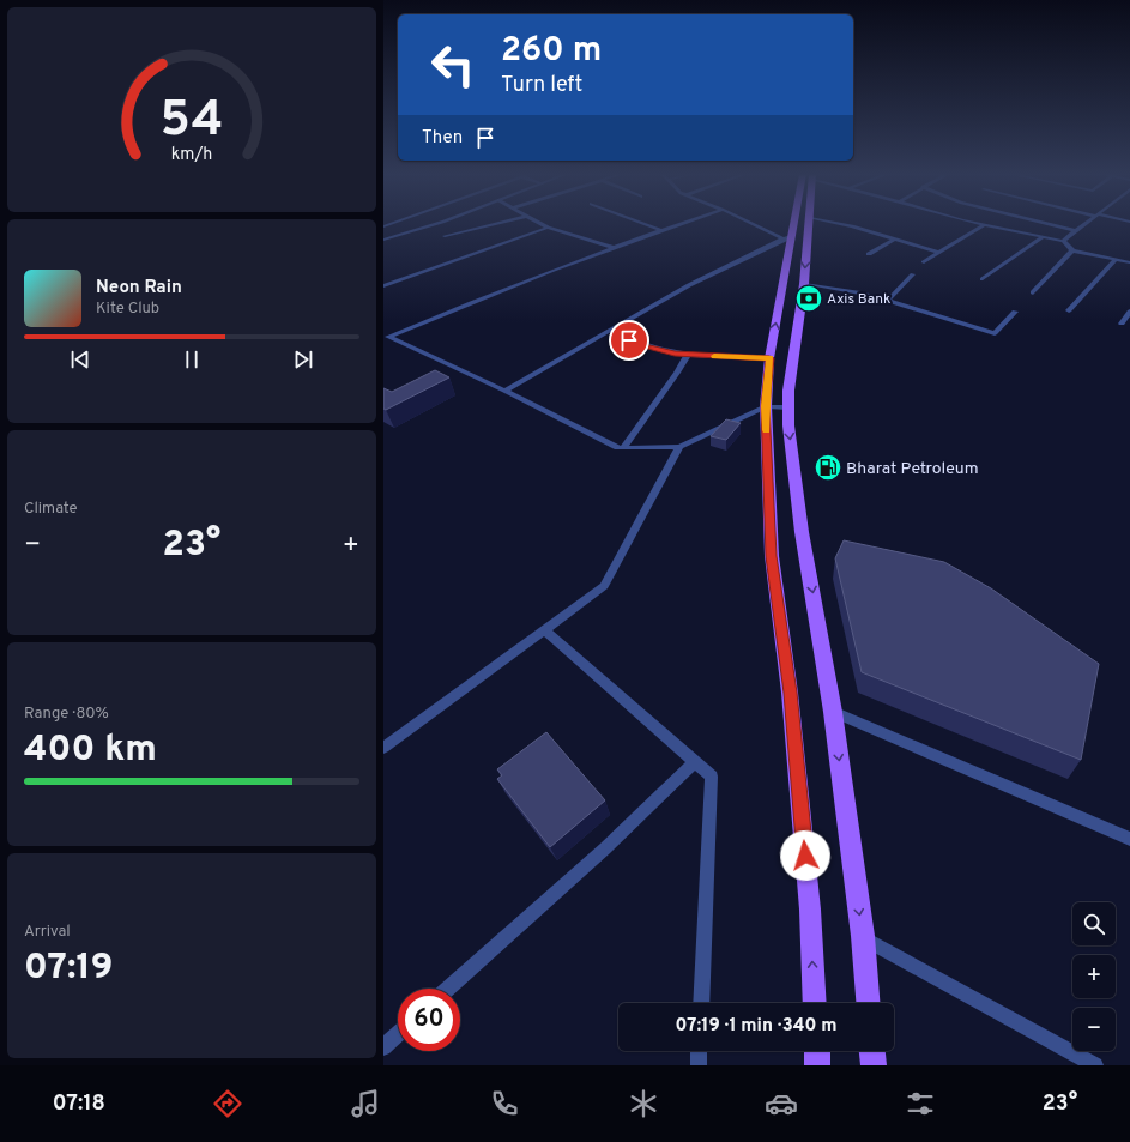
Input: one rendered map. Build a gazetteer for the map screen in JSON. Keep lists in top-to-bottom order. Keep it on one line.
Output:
{"places":{"bank":["Axis Bank"],"fuel station":["Bharat Petroleum"]},"page":{"turn":["260 m","Turn left"],"then":"Then","song":["Neon Rain","Kite Club"],"tile":["Climate",["Range · 80%","400 km"],["Arrival","07:19"]],"heat":["−","23°","+"],"map_buttons":["+","−"],"limit":"60","trip":"07:19 · 1 min · 340 m","tabs":["07:18","23°"],"gauge":["54","km/h"]}}
